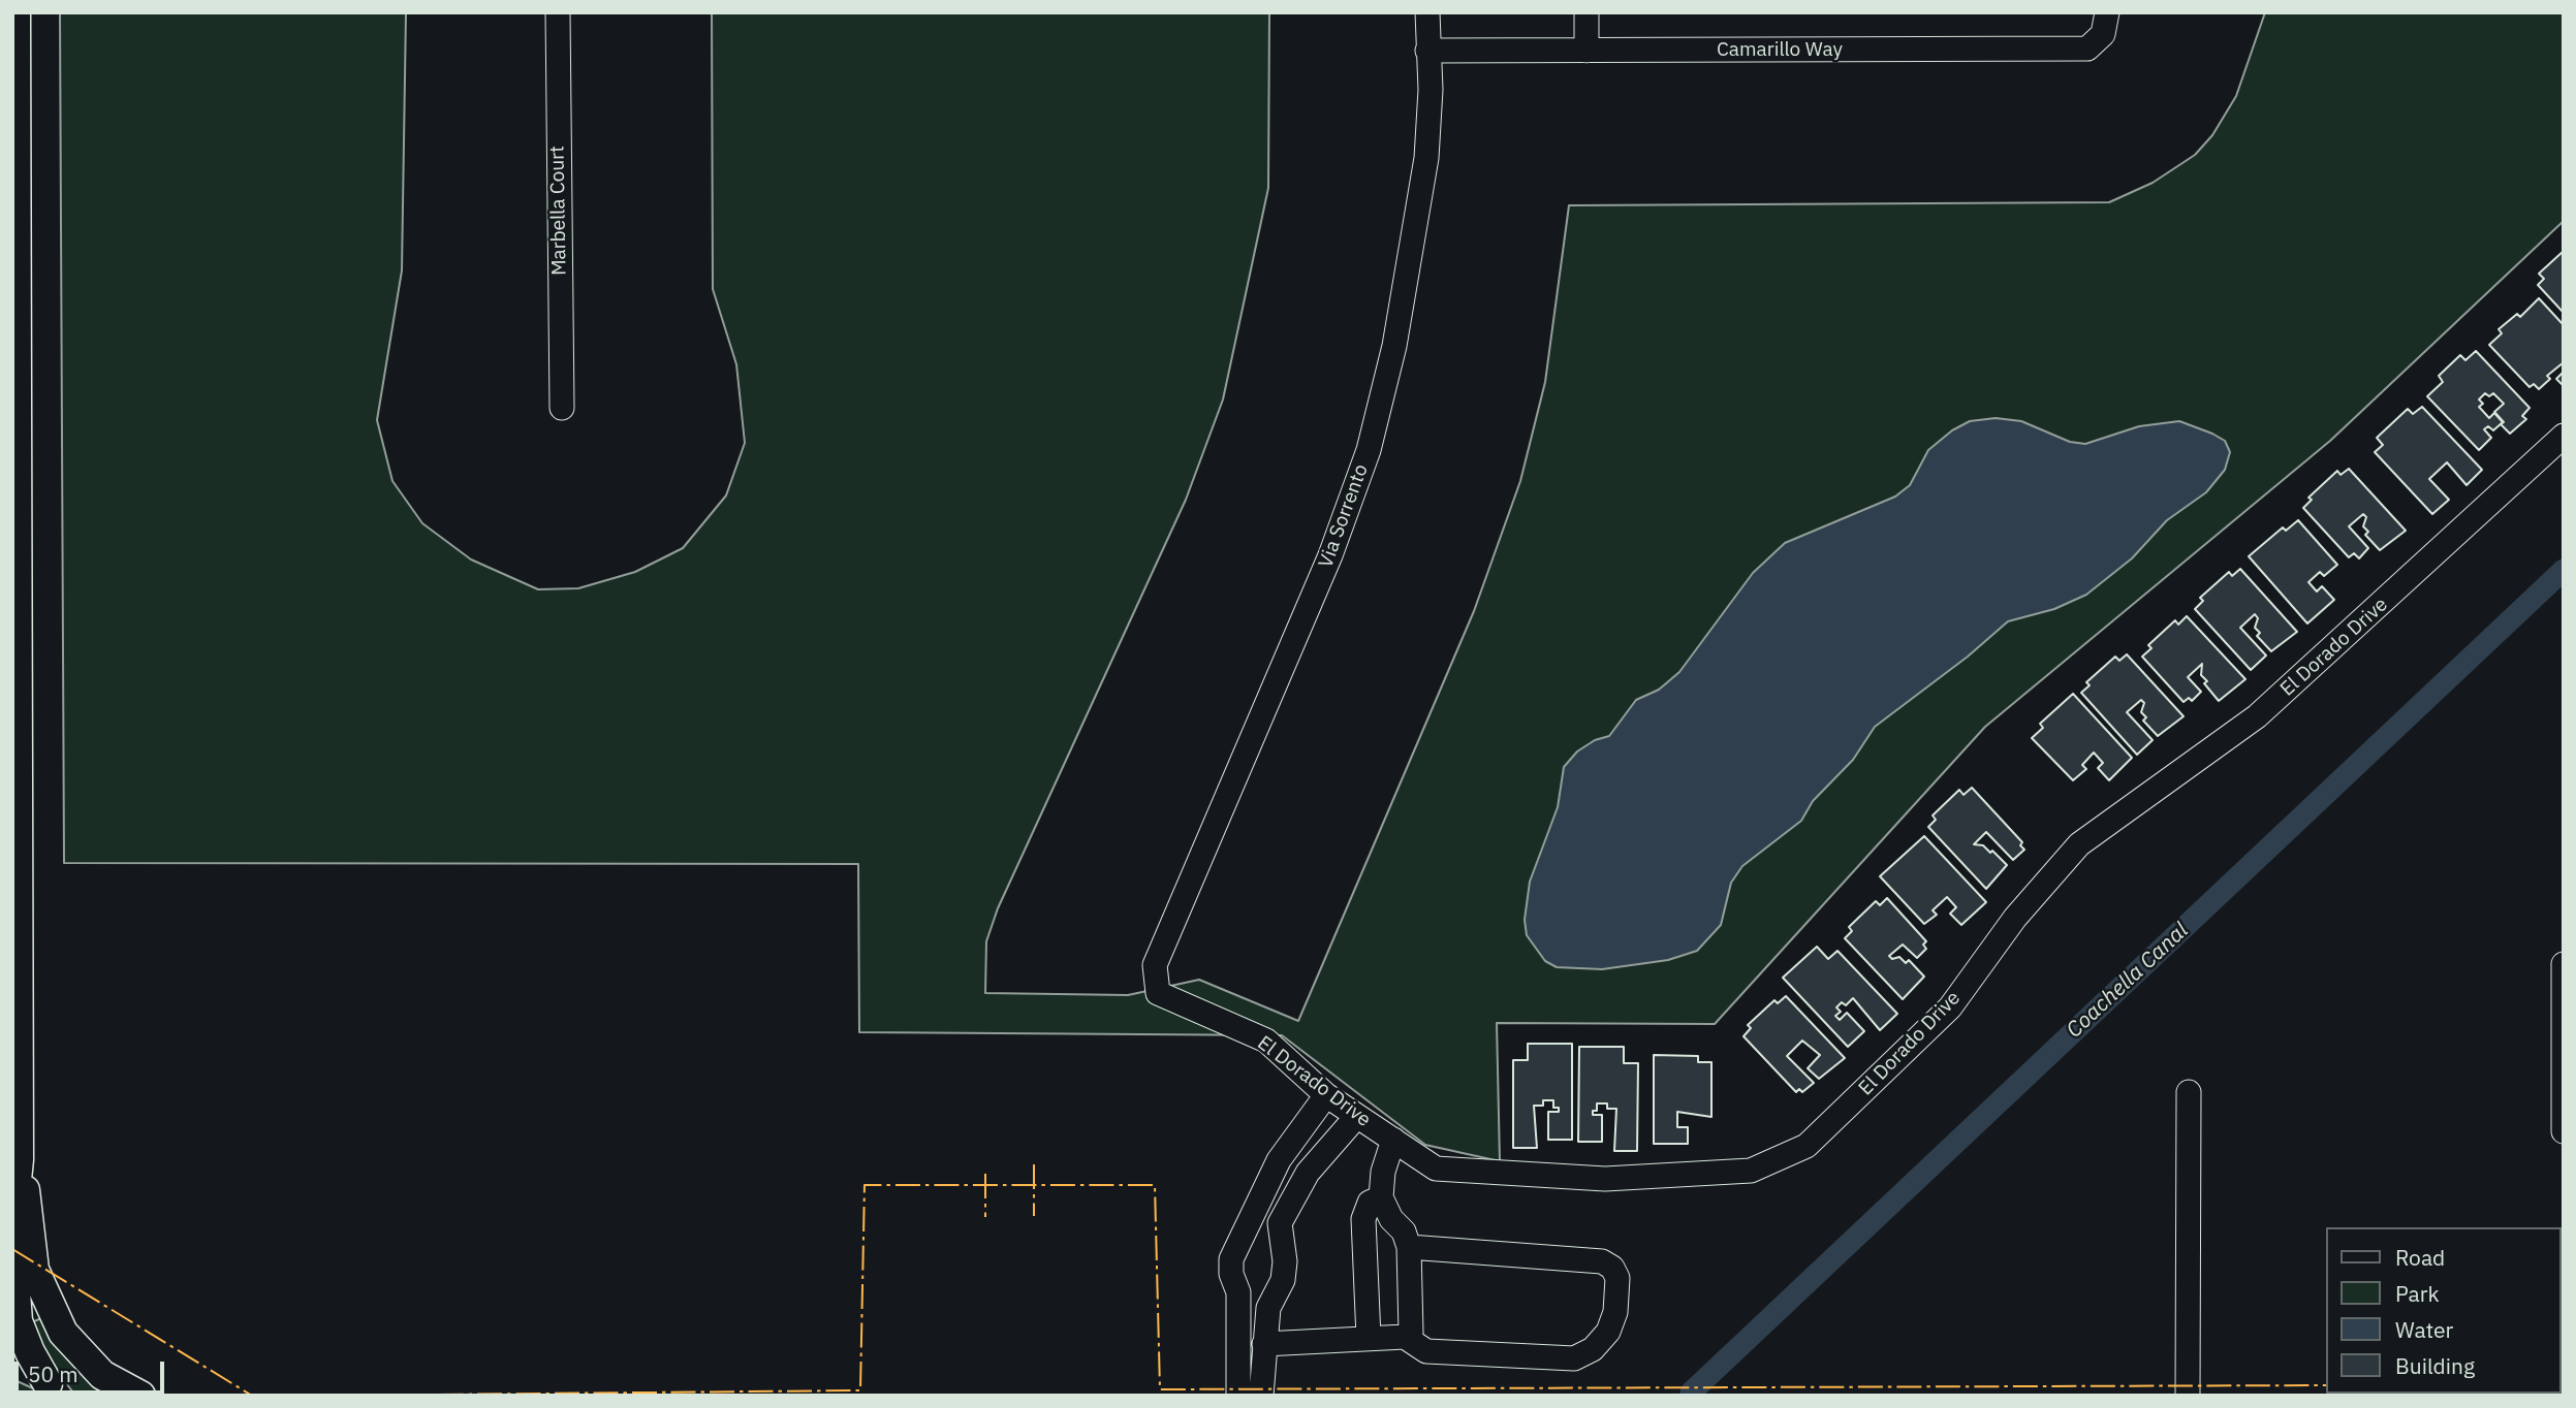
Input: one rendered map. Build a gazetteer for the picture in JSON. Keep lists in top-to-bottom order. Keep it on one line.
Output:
{"streets":{"street":["Camarillo Way","Marbella Court","Via Sorrento","El Dorado Drive"]},"crossings":[["Camarillo Way","Via Sorrento"],["Via Sorrento","El Dorado Drive"]],"water":["Coachella Canal"],"legend":["Road","Park","Water","Building"],"scale_bar":"50 m"}
